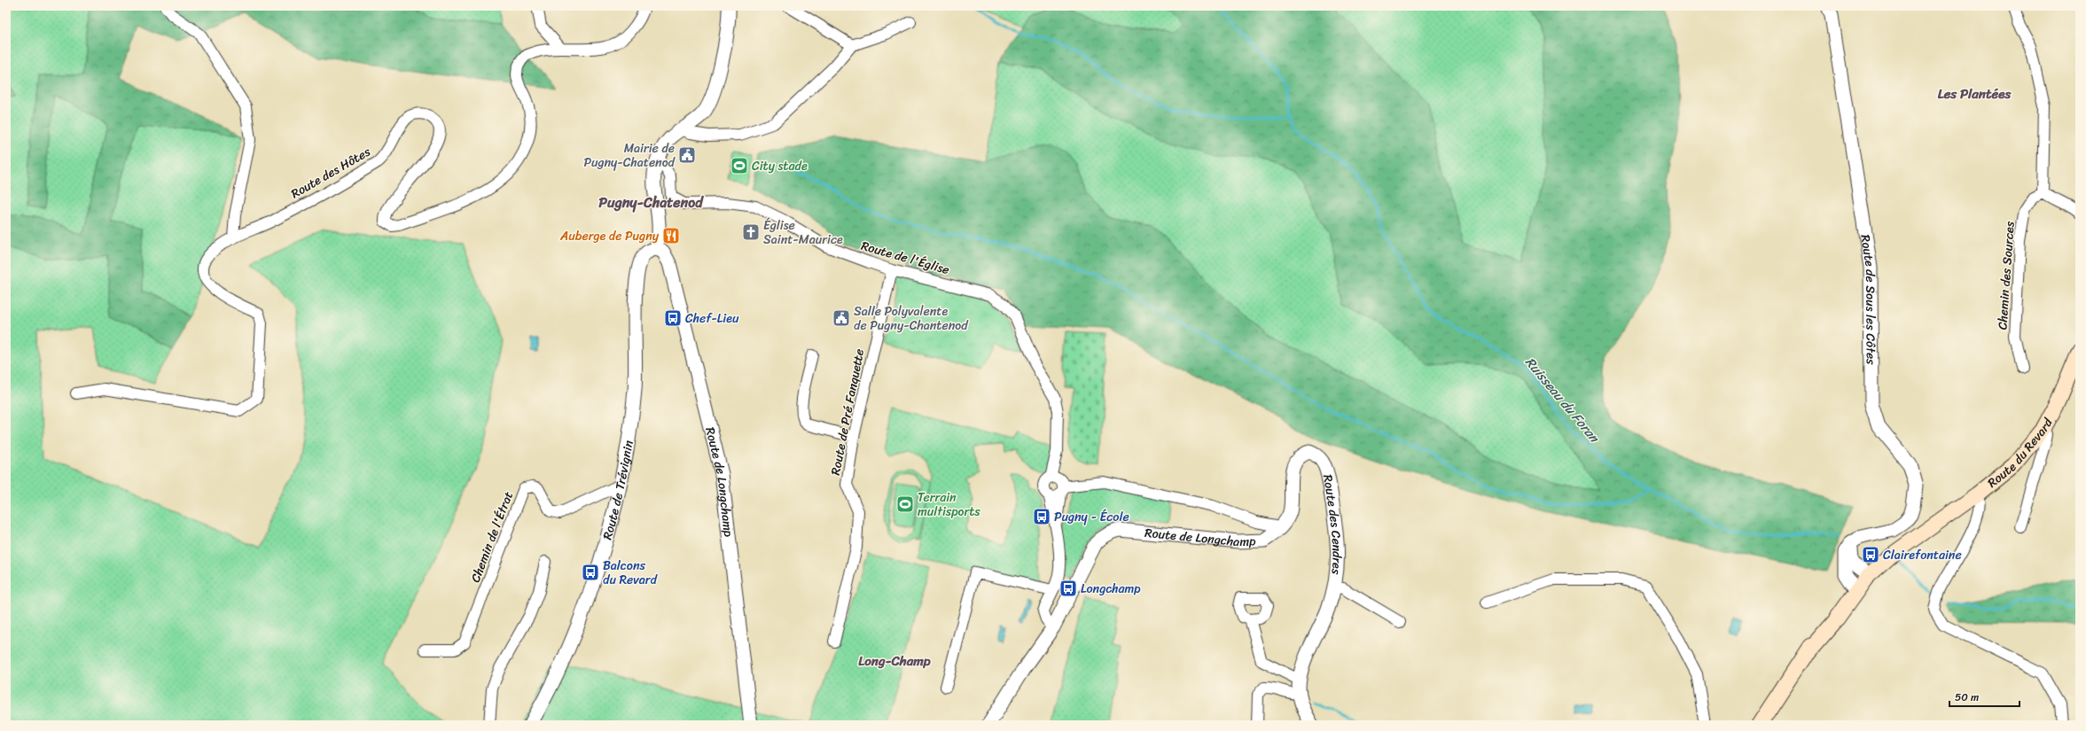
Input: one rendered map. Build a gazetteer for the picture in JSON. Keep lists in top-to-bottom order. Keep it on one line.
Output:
{"streets":{"main road":["Route du Revard"],"street":["Route des Hôtes","Route de l'Église","Chemin des Sources","Route de Sous les Côtes","Route de Pré Fanquette","Route de Longchamp","Route de Trévignin","Route des Cendres","Chemin de l'Étrat"]},"crossings":[["Route de l'Église","Route de Pré Fanquette"],["Route de Sous les Côtes","Route du Revard"],["Route de Longchamp","Route de Trévignin"],["Route de Longchamp","Route des Cendres"],["Route de Trévignin","Chemin de l'Étrat"]],"districts":["Les Plantées","Pugny-Chatenod","Long-Champ"],"water":["Ruisseau du Foran"],"places":{"public building":["Mairie de Pugny-Chatenod","Salle Polyvalente de Pugny-Chantenod"],"sports":["City stade","Terrain multisports"],"church":["Église Saint-Maurice"],"restaurant":["Auberge de Pugny"],"bus stop":["Chef-Lieu","Pugny - École","Clairefontaine","Balcons du Revard","Longchamp"]},"scale_bar":"50 m"}
